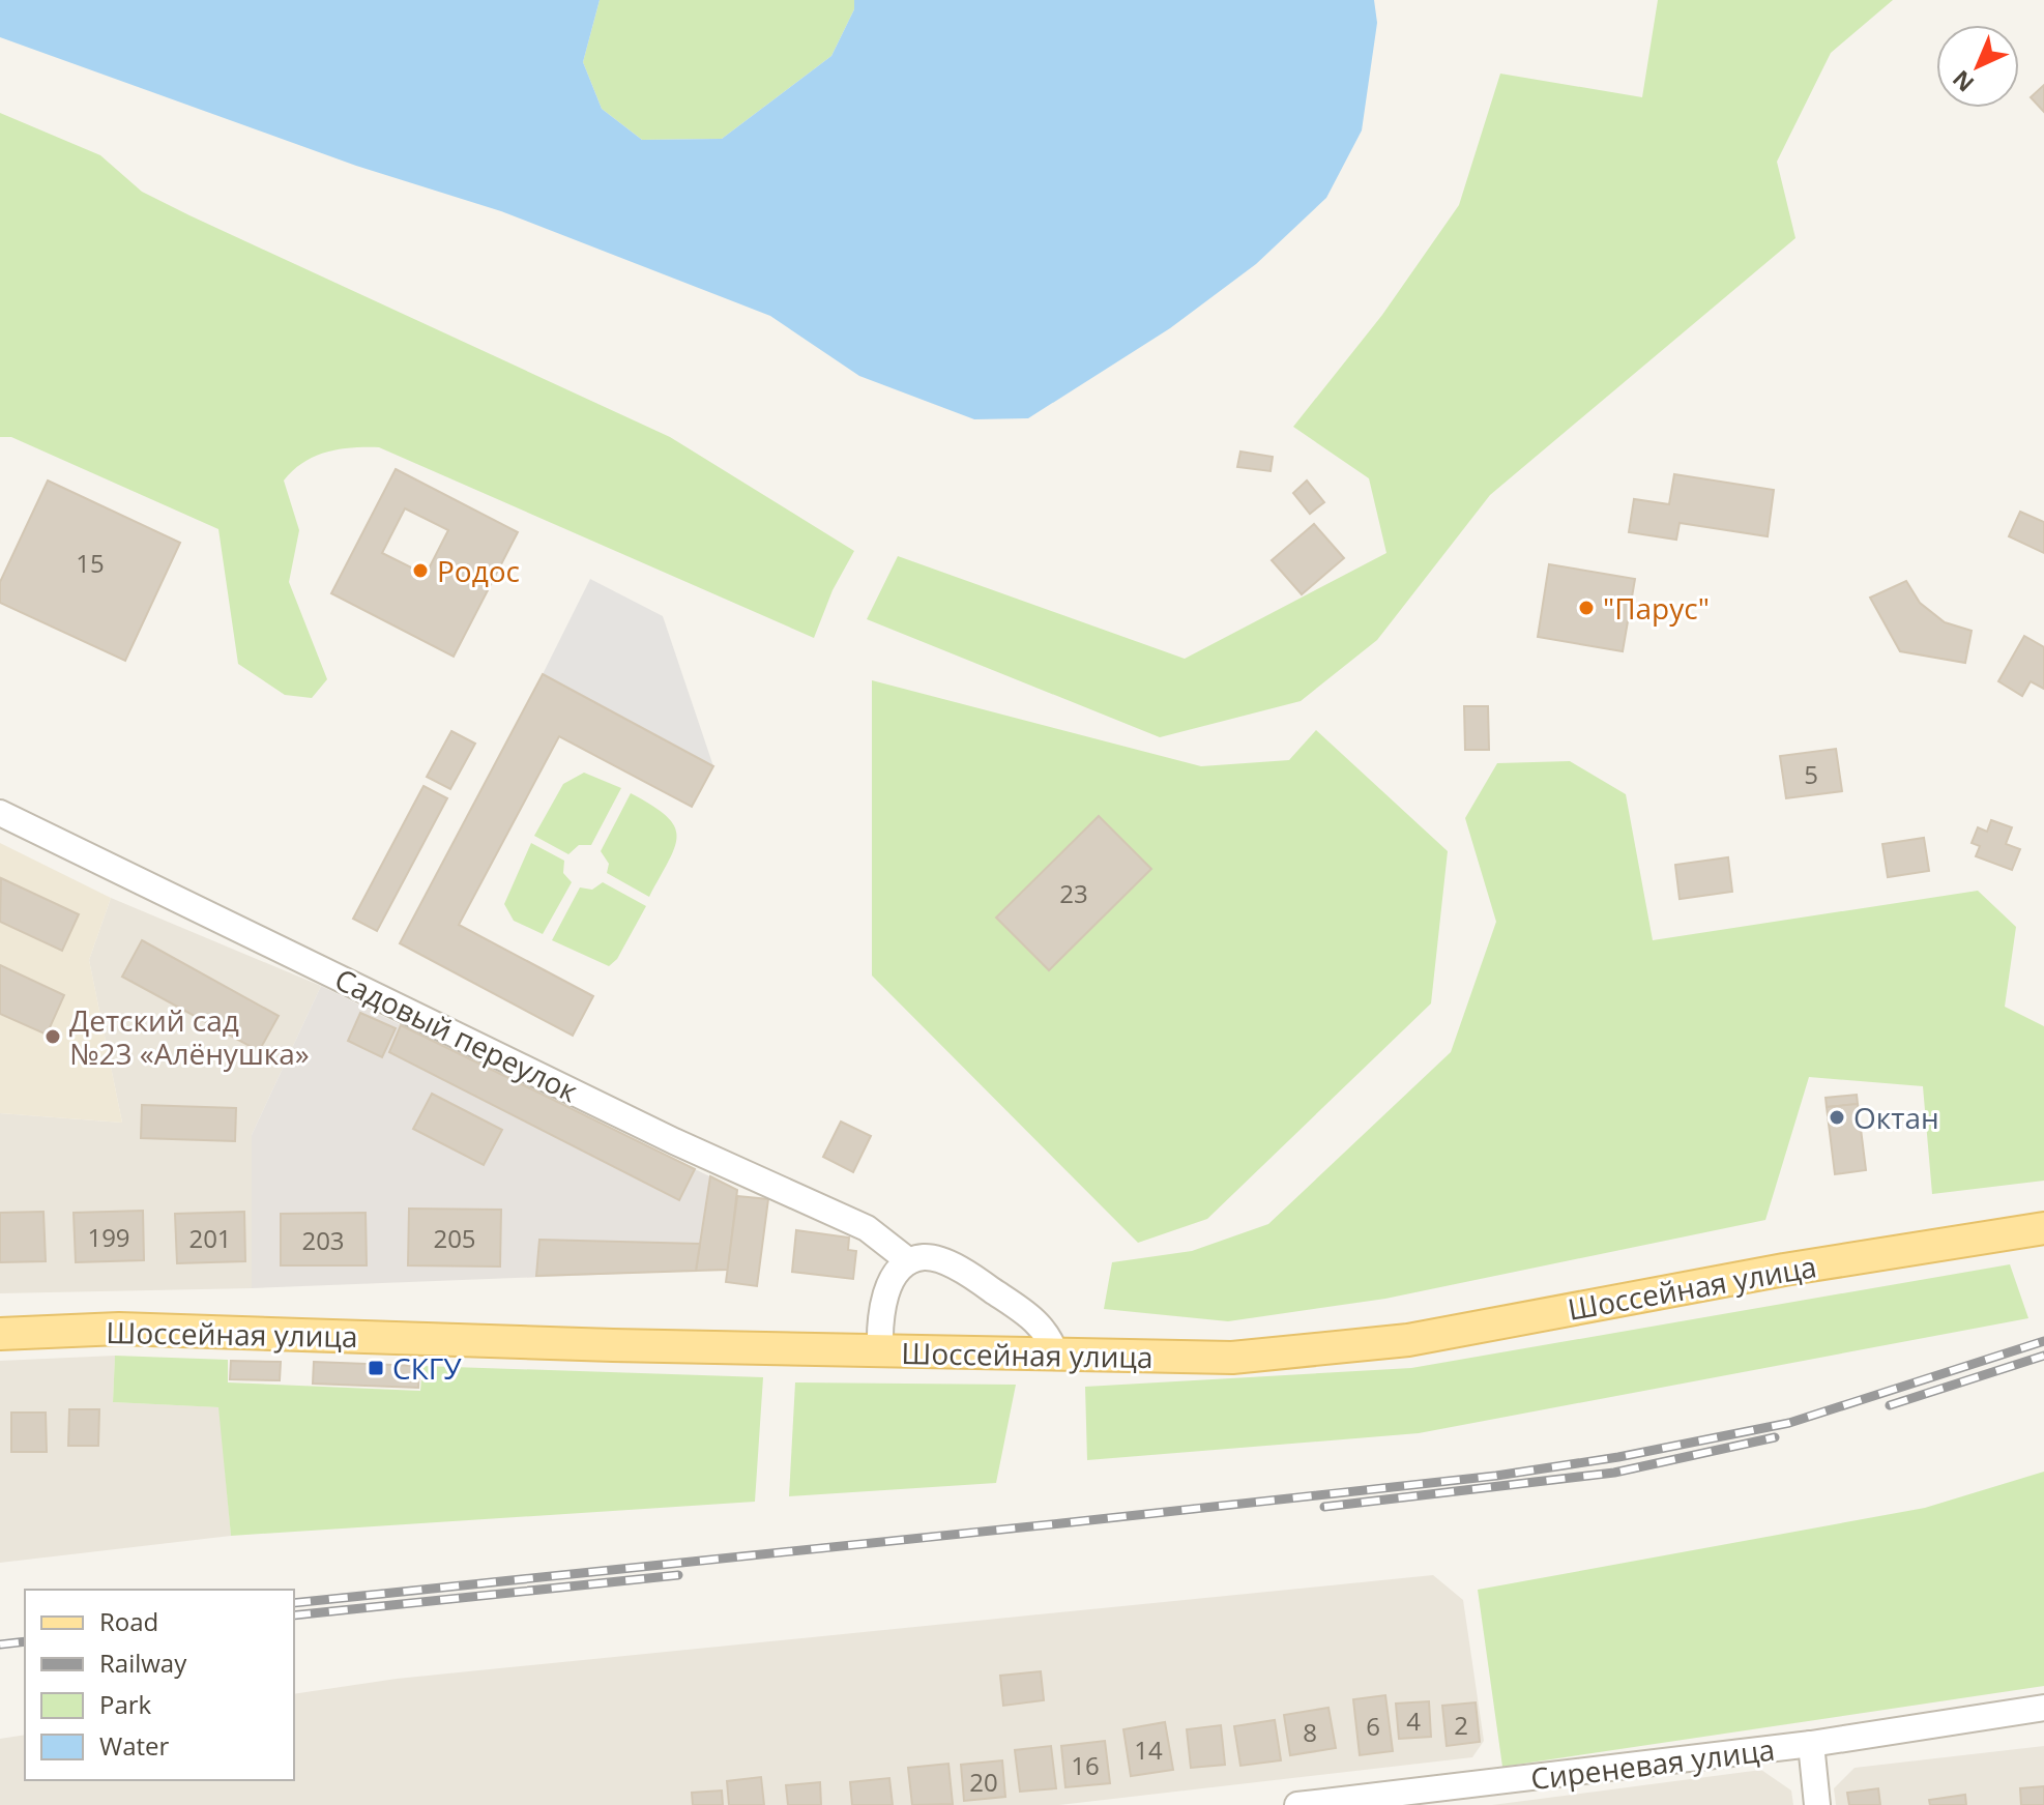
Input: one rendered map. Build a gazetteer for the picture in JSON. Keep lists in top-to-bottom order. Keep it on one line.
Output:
{"streets":{"main road":["Шоссейная улица"],"street":["Садовый переулок","Сиреневая улица"]},"places":{"other":["Родос","\"Парус\"","Детский сад №23 «Алёнушка»","Октан"],"transit":["СКГУ"]},"house_numbers":["15","5","23","199","201","205","203","4","2","6","8","14","16","20"],"legend":["Road","Railway","Park","Water"],"north":"bottom left"}
